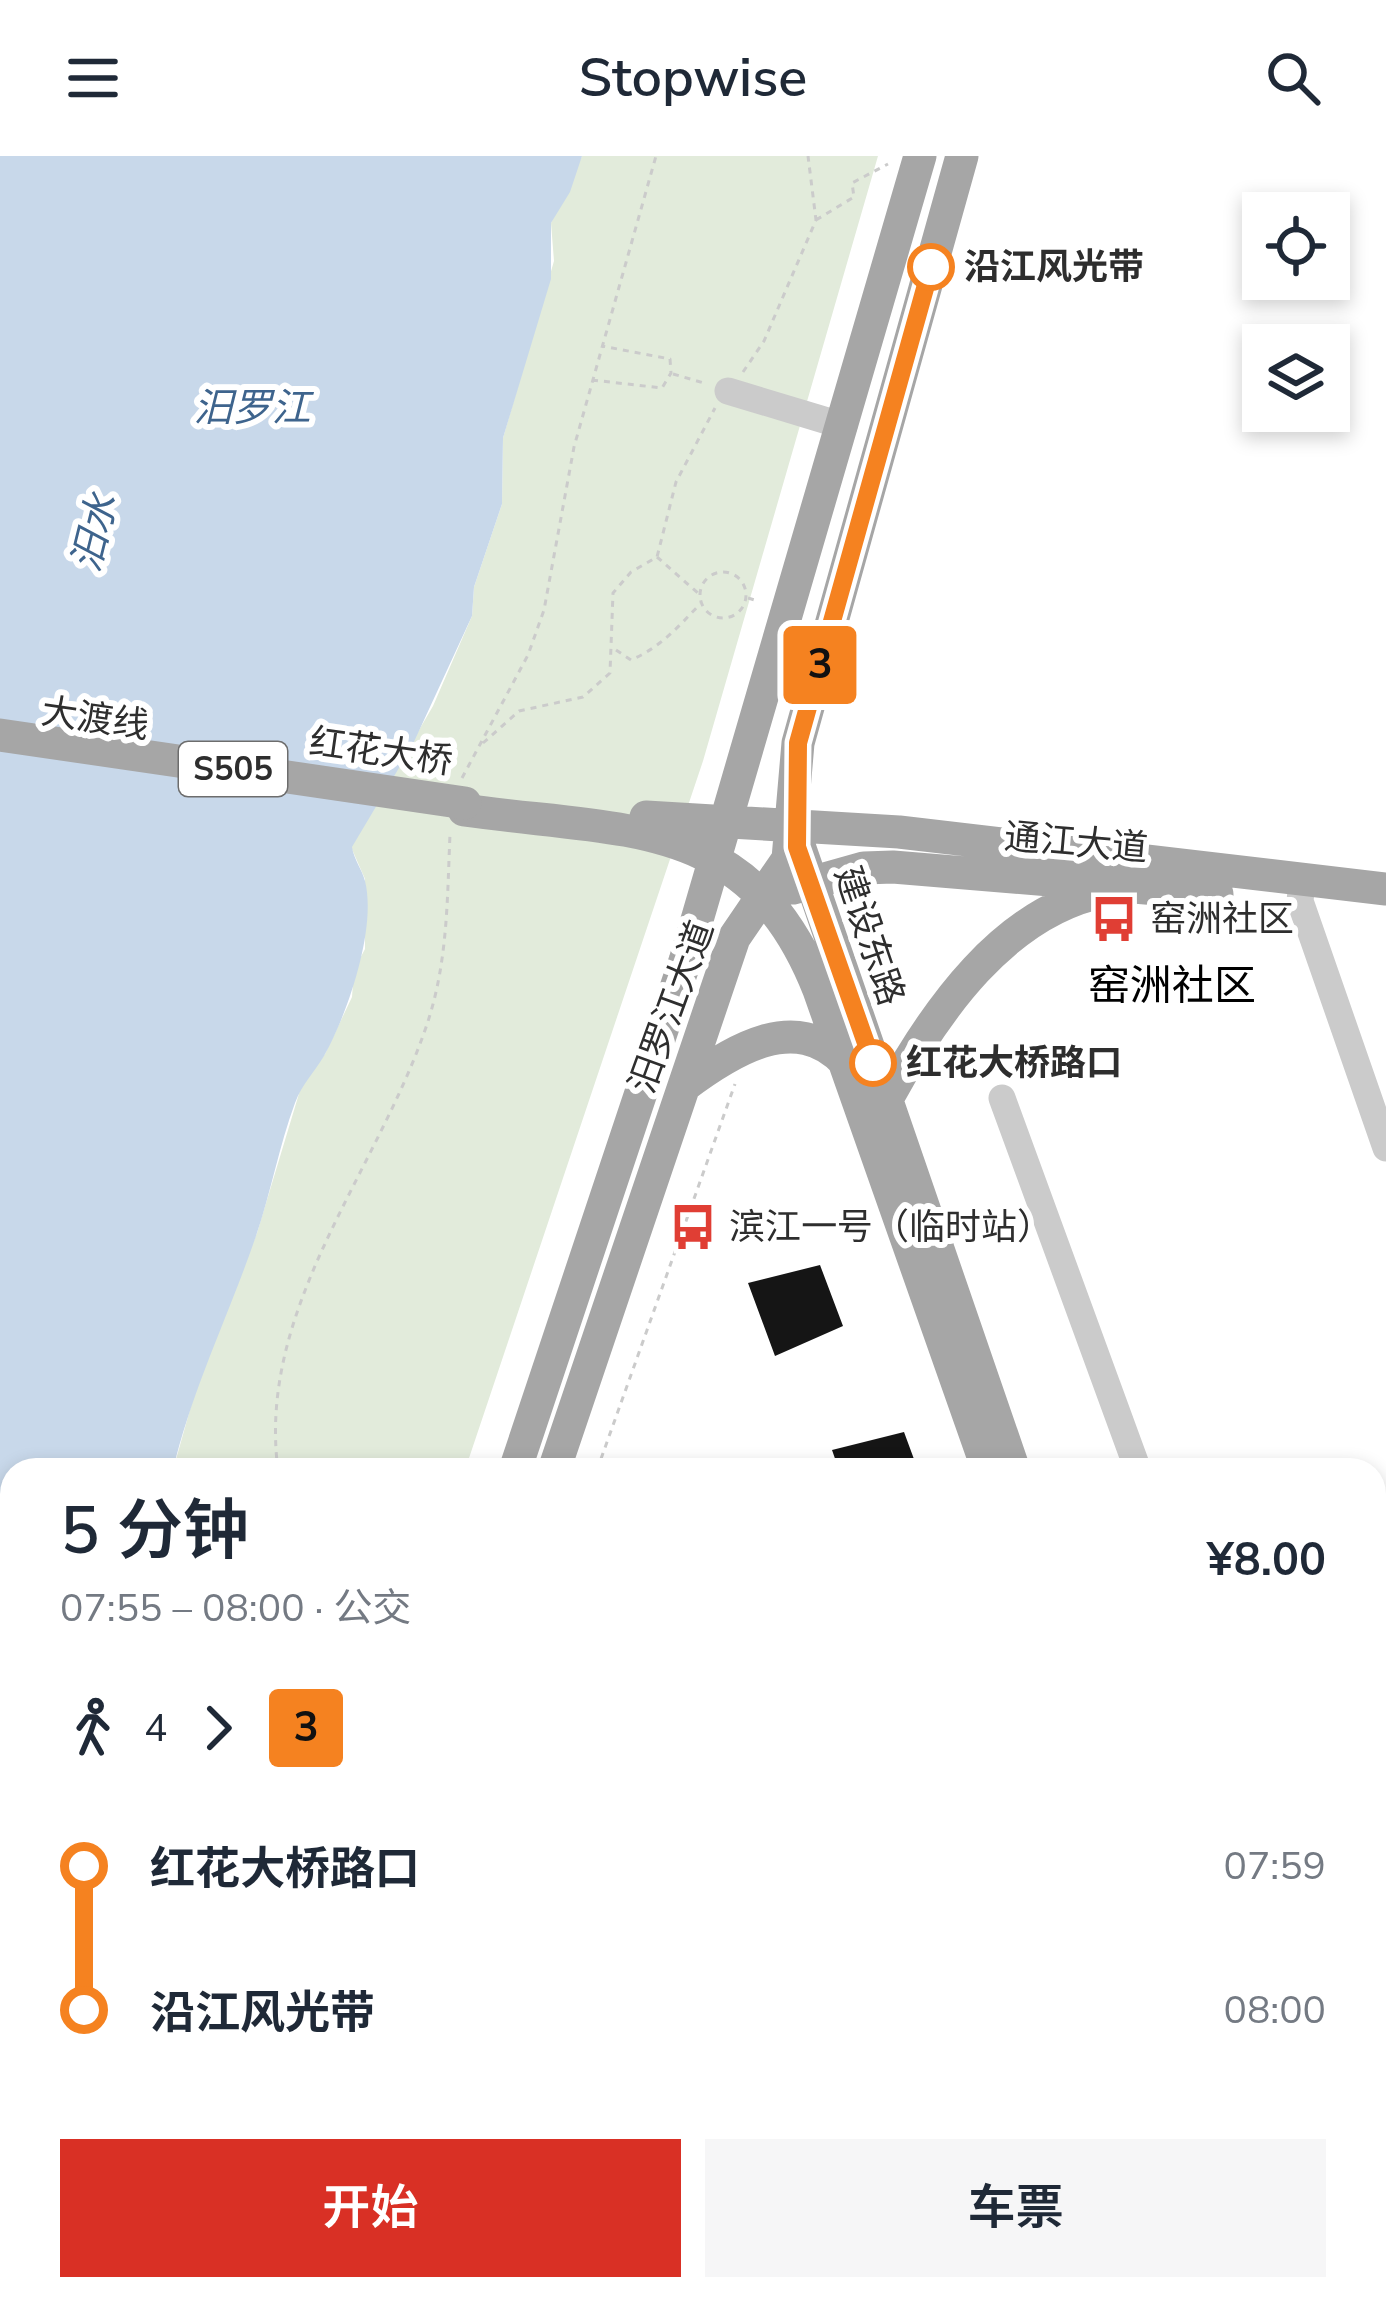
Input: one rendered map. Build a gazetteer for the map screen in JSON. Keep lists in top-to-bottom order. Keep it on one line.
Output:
{"streets":{"main road":["大渡线","红花大桥","S505","通江大道","建设东路","汨罗江大道"]},"crossings":[["大渡线","红花大桥"],["大渡线","S505"],["红花大桥","S505"],["S505","通江大道"],["S505","建设东路"],["S505","汨罗江大道"],["通江大道","建设东路"],["通江大道","汨罗江大道"],["建设东路","汨罗江大道"]],"districts":["窑洲社区"],"water":["汨罗江","汨水"],"places":{"other":["沿江风光带","红花大桥路口"],"bus stop":["窑洲社区","滨江一号（临时站）"]},"lines":["bus line 3"],"page":{"header":"Stopwise","on_map":"3","heading":["5 分钟","07:55 – 08:00 · 公交","¥8.00"],"legs":["4","3"],"list":[{"name":"红花大桥路口","value":"07:59"},{"name":"沿江风光带","value":"08:00"}],"buttons":["开始","车票"]}}
